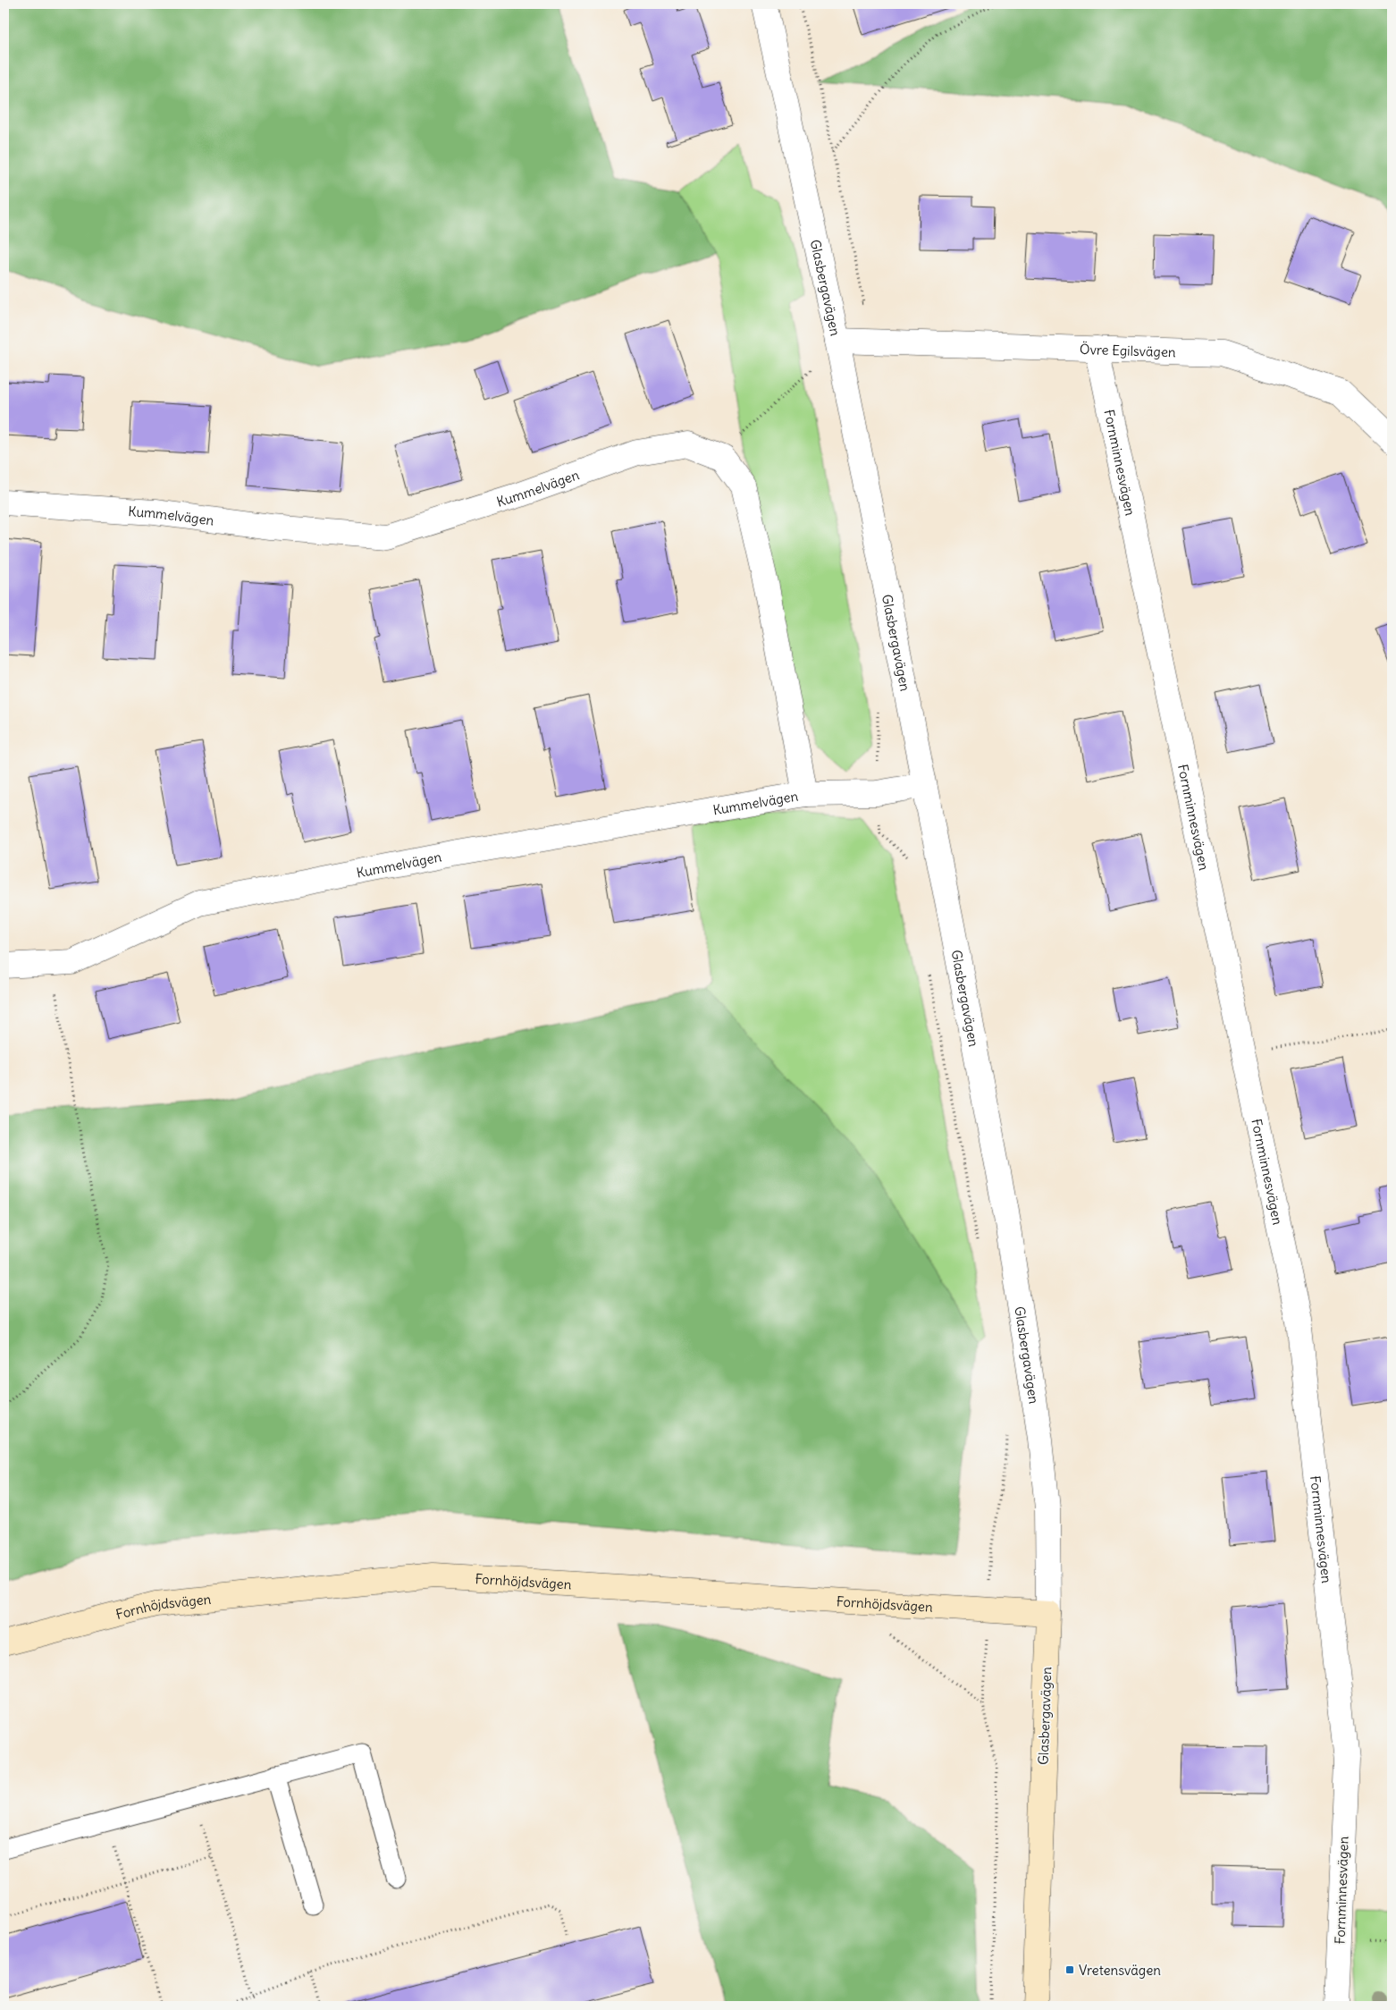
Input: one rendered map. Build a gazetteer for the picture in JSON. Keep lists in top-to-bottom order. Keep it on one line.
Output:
{"streets":{"street":["Glasbergavägen","Övre Egilsvägen","Fornminnesvägen","Kummelvägen","Fornhöjdsvägen"]},"crossings":[["Glasbergavägen","Övre Egilsvägen"],["Glasbergavägen","Kummelvägen"],["Glasbergavägen","Fornhöjdsvägen"],["Övre Egilsvägen","Fornminnesvägen"]],"places":{"transit":["Vretensvägen"]}}
